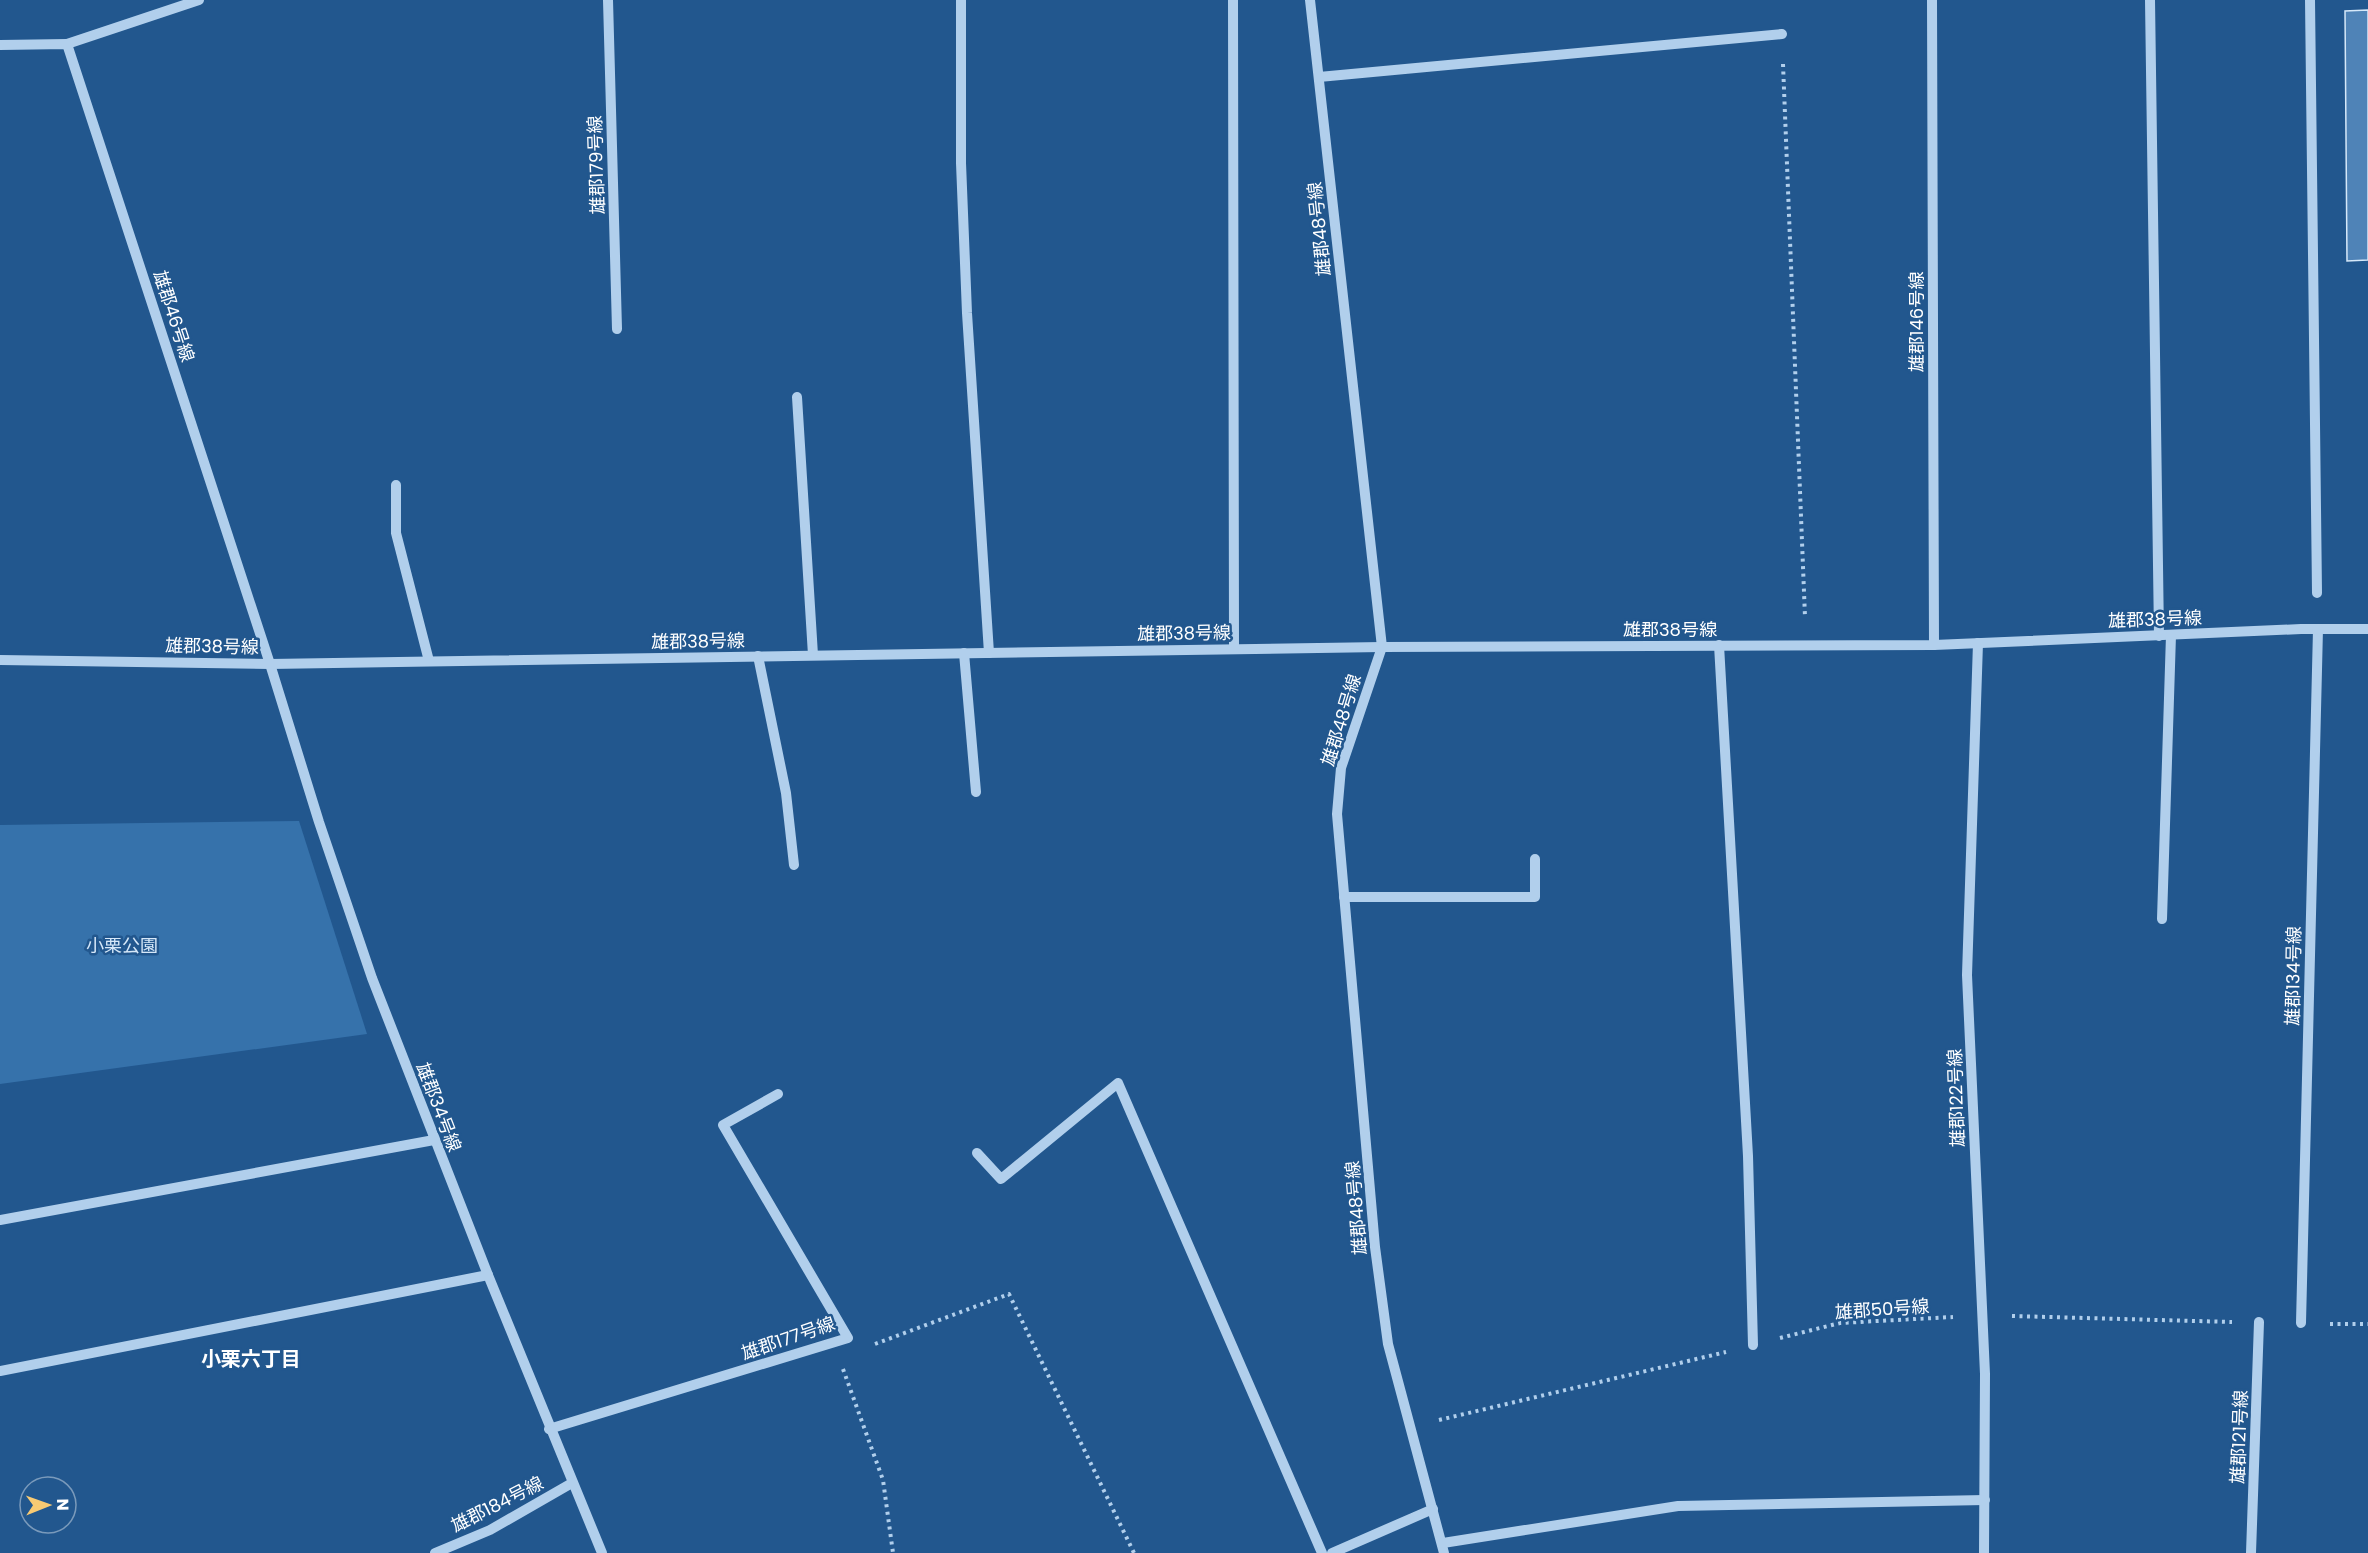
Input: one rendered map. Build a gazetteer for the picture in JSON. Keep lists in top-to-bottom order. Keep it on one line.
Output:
{"streets":{"street":["雄郡179号線","雄郡48号線","雄郡46号線","雄郡146号線","雄郡38号線","雄郡134号線","雄郡122号線","雄郡34号線","雄郡177号線","雄郡121号線","雄郡184号線"],"path":["雄郡50号線"]},"crossings":[["雄郡48号線","雄郡38号線"],["雄郡48号線","雄郡50号線"],["雄郡46号線","雄郡38号線"],["雄郡46号線","雄郡34号線"],["雄郡146号線","雄郡38号線"],["雄郡38号線","雄郡134号線"],["雄郡38号線","雄郡122号線"],["雄郡38号線","雄郡34号線"],["雄郡122号線","雄郡50号線"],["雄郡34号線","雄郡177号線"],["雄郡34号線","雄郡184号線"],["雄郡50号線","雄郡121号線"]],"districts":["小栗六丁目"],"parks":["小栗公園"],"north":"right"}
